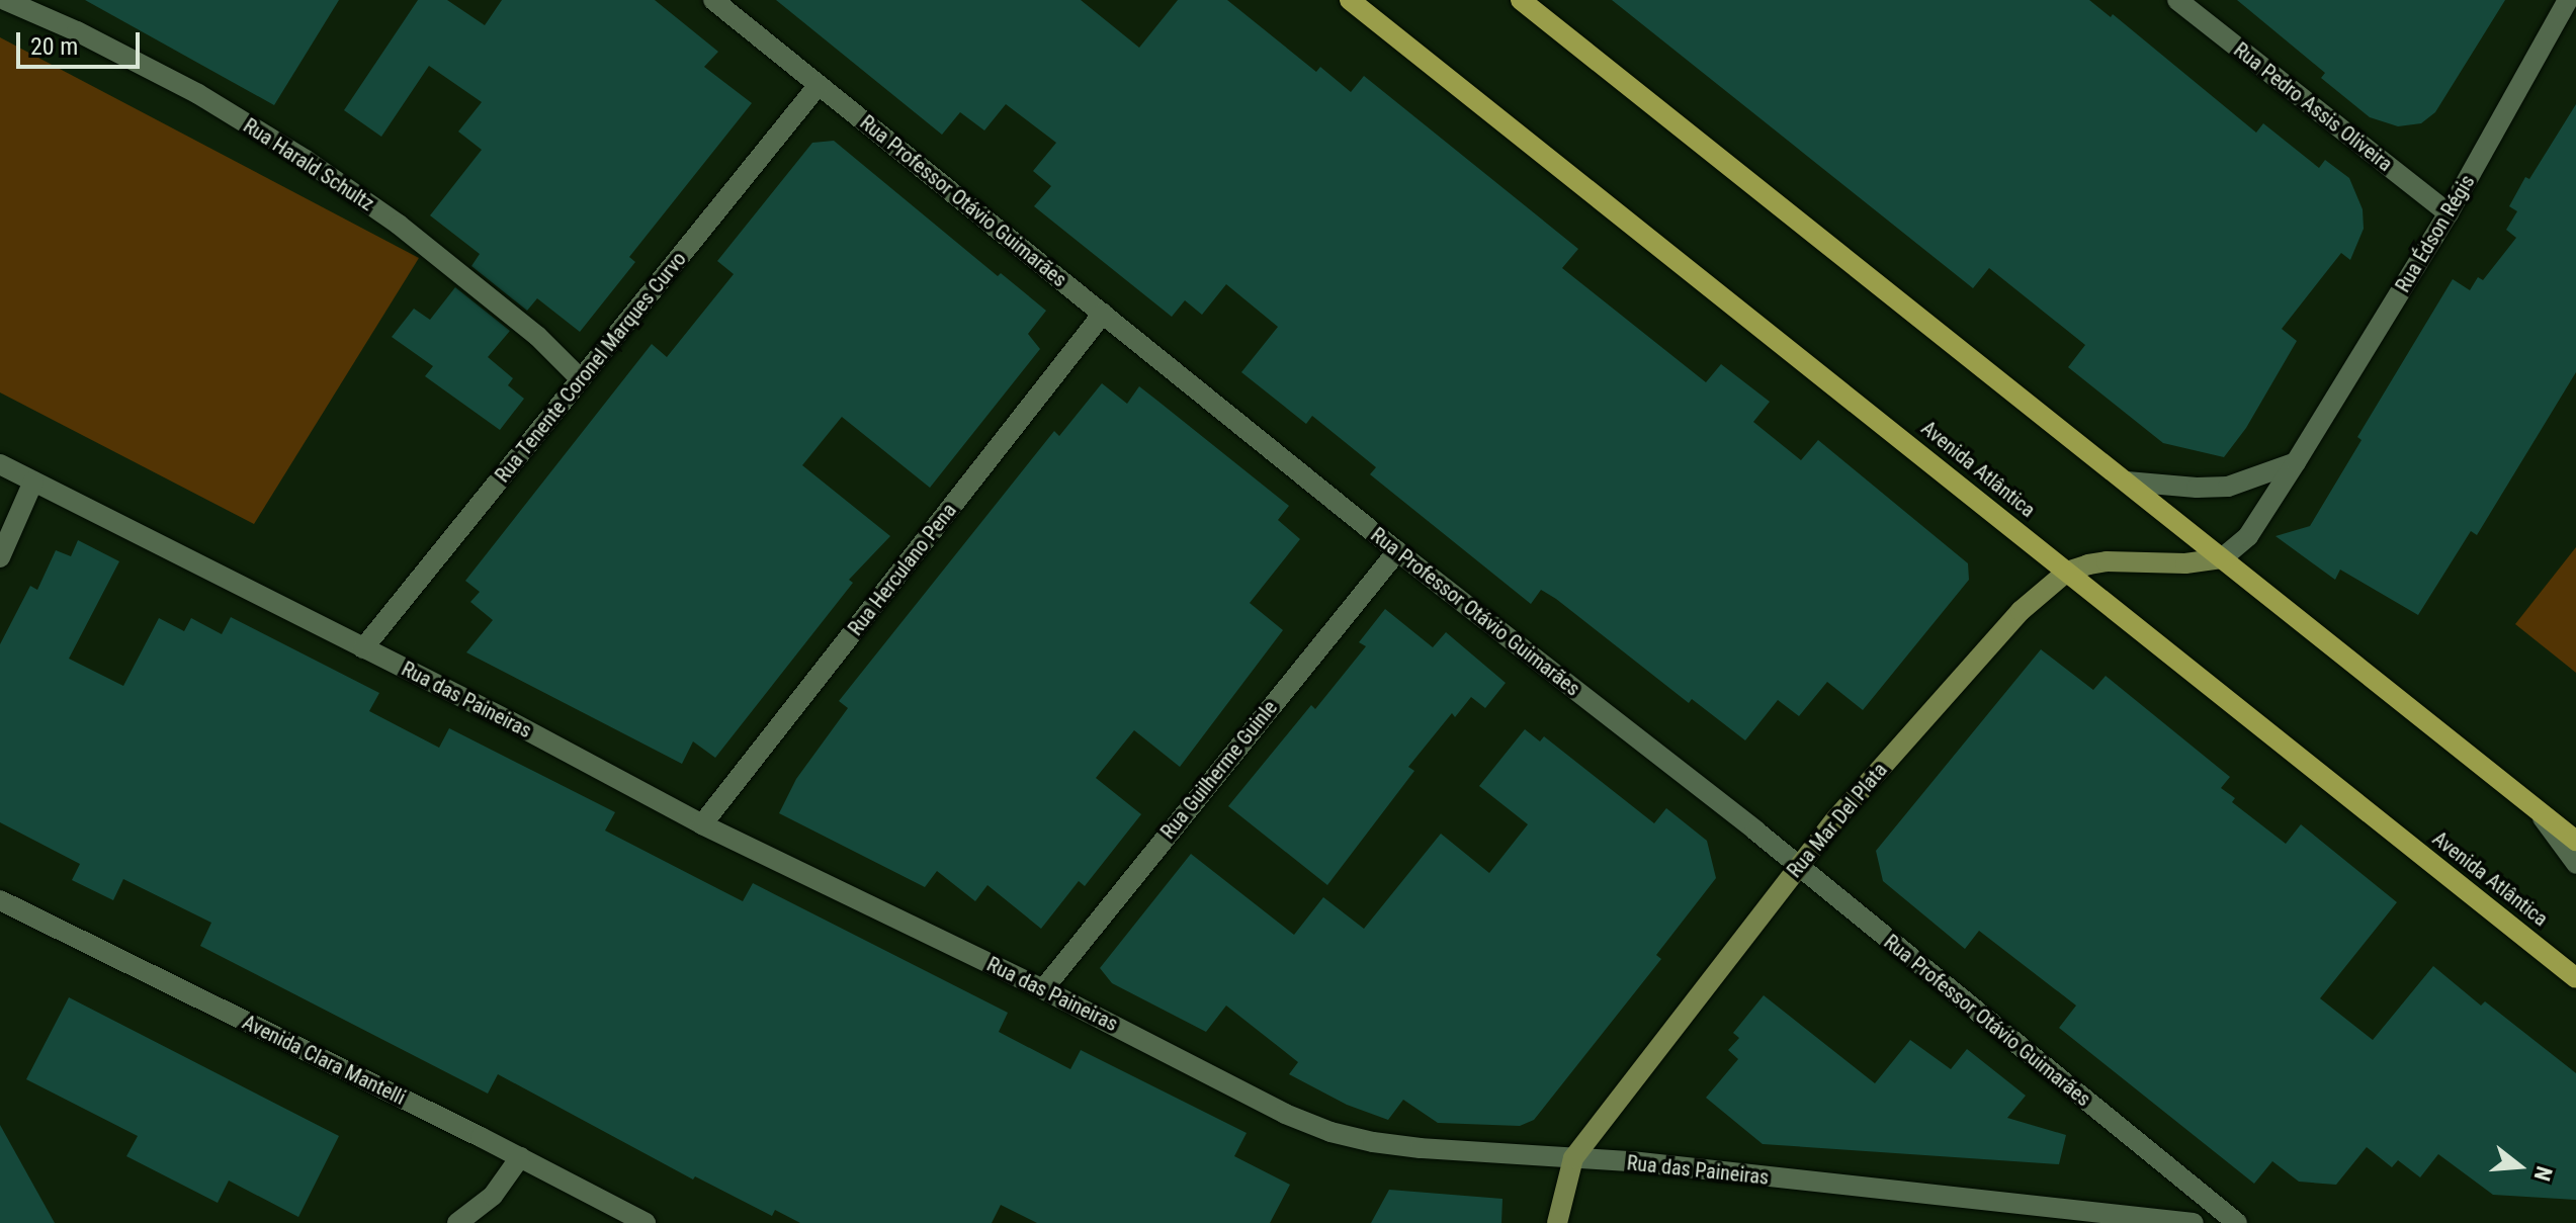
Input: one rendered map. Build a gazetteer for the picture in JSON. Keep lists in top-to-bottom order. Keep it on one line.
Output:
{"streets":{"main road":["Avenida Atlântica"],"street":["Rua Pedro Assis Oliveira","Rua Harald Schultz","Rua Professor Otávio Guimarães","Rua Édson Régis","Rua Tenente Coronel Marques Curvo","Rua Herculano Pena","Rua das Paineiras","Rua Guilherme Guinle","Rua Mar Del Plata","Avenida Clara Mantelli"]},"crossings":[["Rua Pedro Assis Oliveira","Rua Édson Régis"],["Rua Harald Schultz","Rua Tenente Coronel Marques Curvo"],["Rua Professor Otávio Guimarães","Rua Tenente Coronel Marques Curvo"],["Rua Professor Otávio Guimarães","Rua Herculano Pena"],["Rua Professor Otávio Guimarães","Rua Guilherme Guinle"],["Rua Professor Otávio Guimarães","Rua Mar Del Plata"],["Rua Édson Régis","Rua Mar Del Plata"],["Rua Tenente Coronel Marques Curvo","Rua das Paineiras"],["Avenida Atlântica","Rua Mar Del Plata"],["Rua Herculano Pena","Rua das Paineiras"],["Rua das Paineiras","Rua Guilherme Guinle"],["Rua das Paineiras","Rua Mar Del Plata"]],"scale_bar":"20 m","north":"right"}
